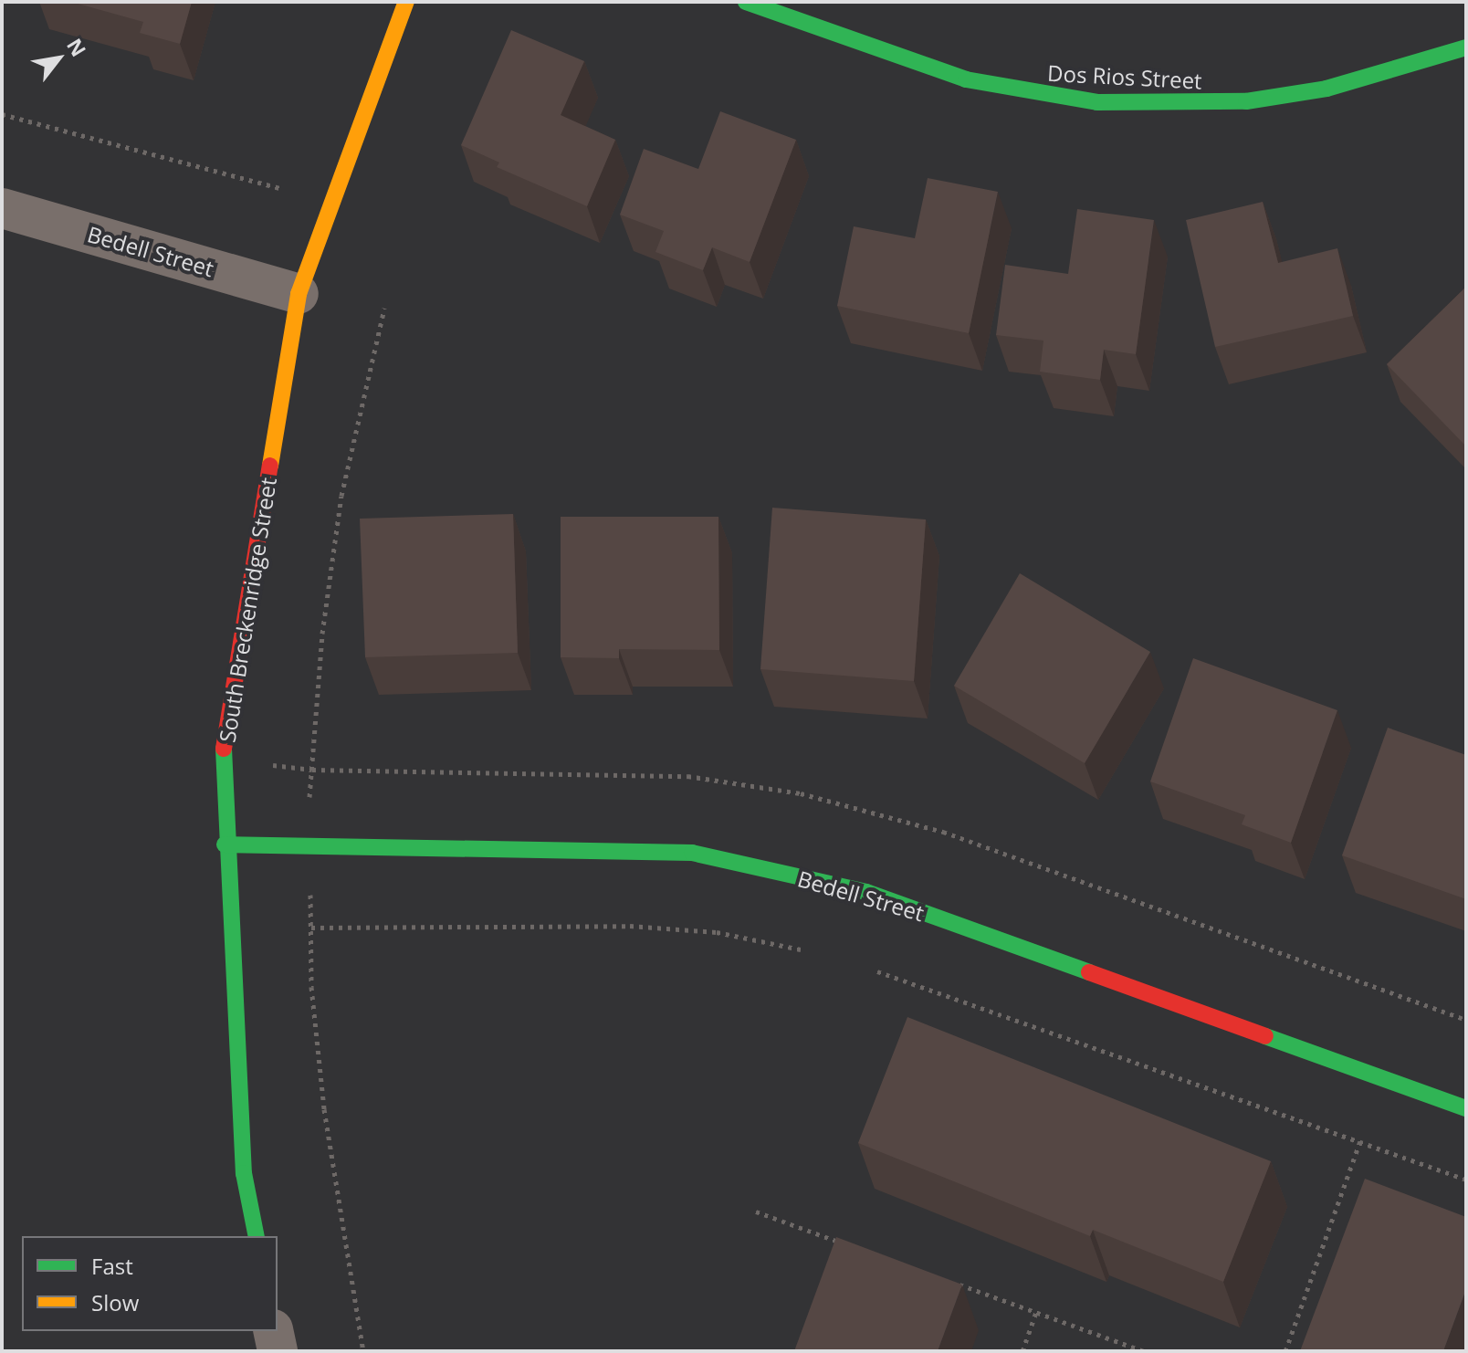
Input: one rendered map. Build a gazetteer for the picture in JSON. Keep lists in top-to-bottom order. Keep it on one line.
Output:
{"streets":{"street":["Dos Rios Street","Bedell Street","South Breckenridge Street"]},"crossings":[["Bedell Street","South Breckenridge Street"]],"legend":["Fast","Slow"],"north":"top right"}
